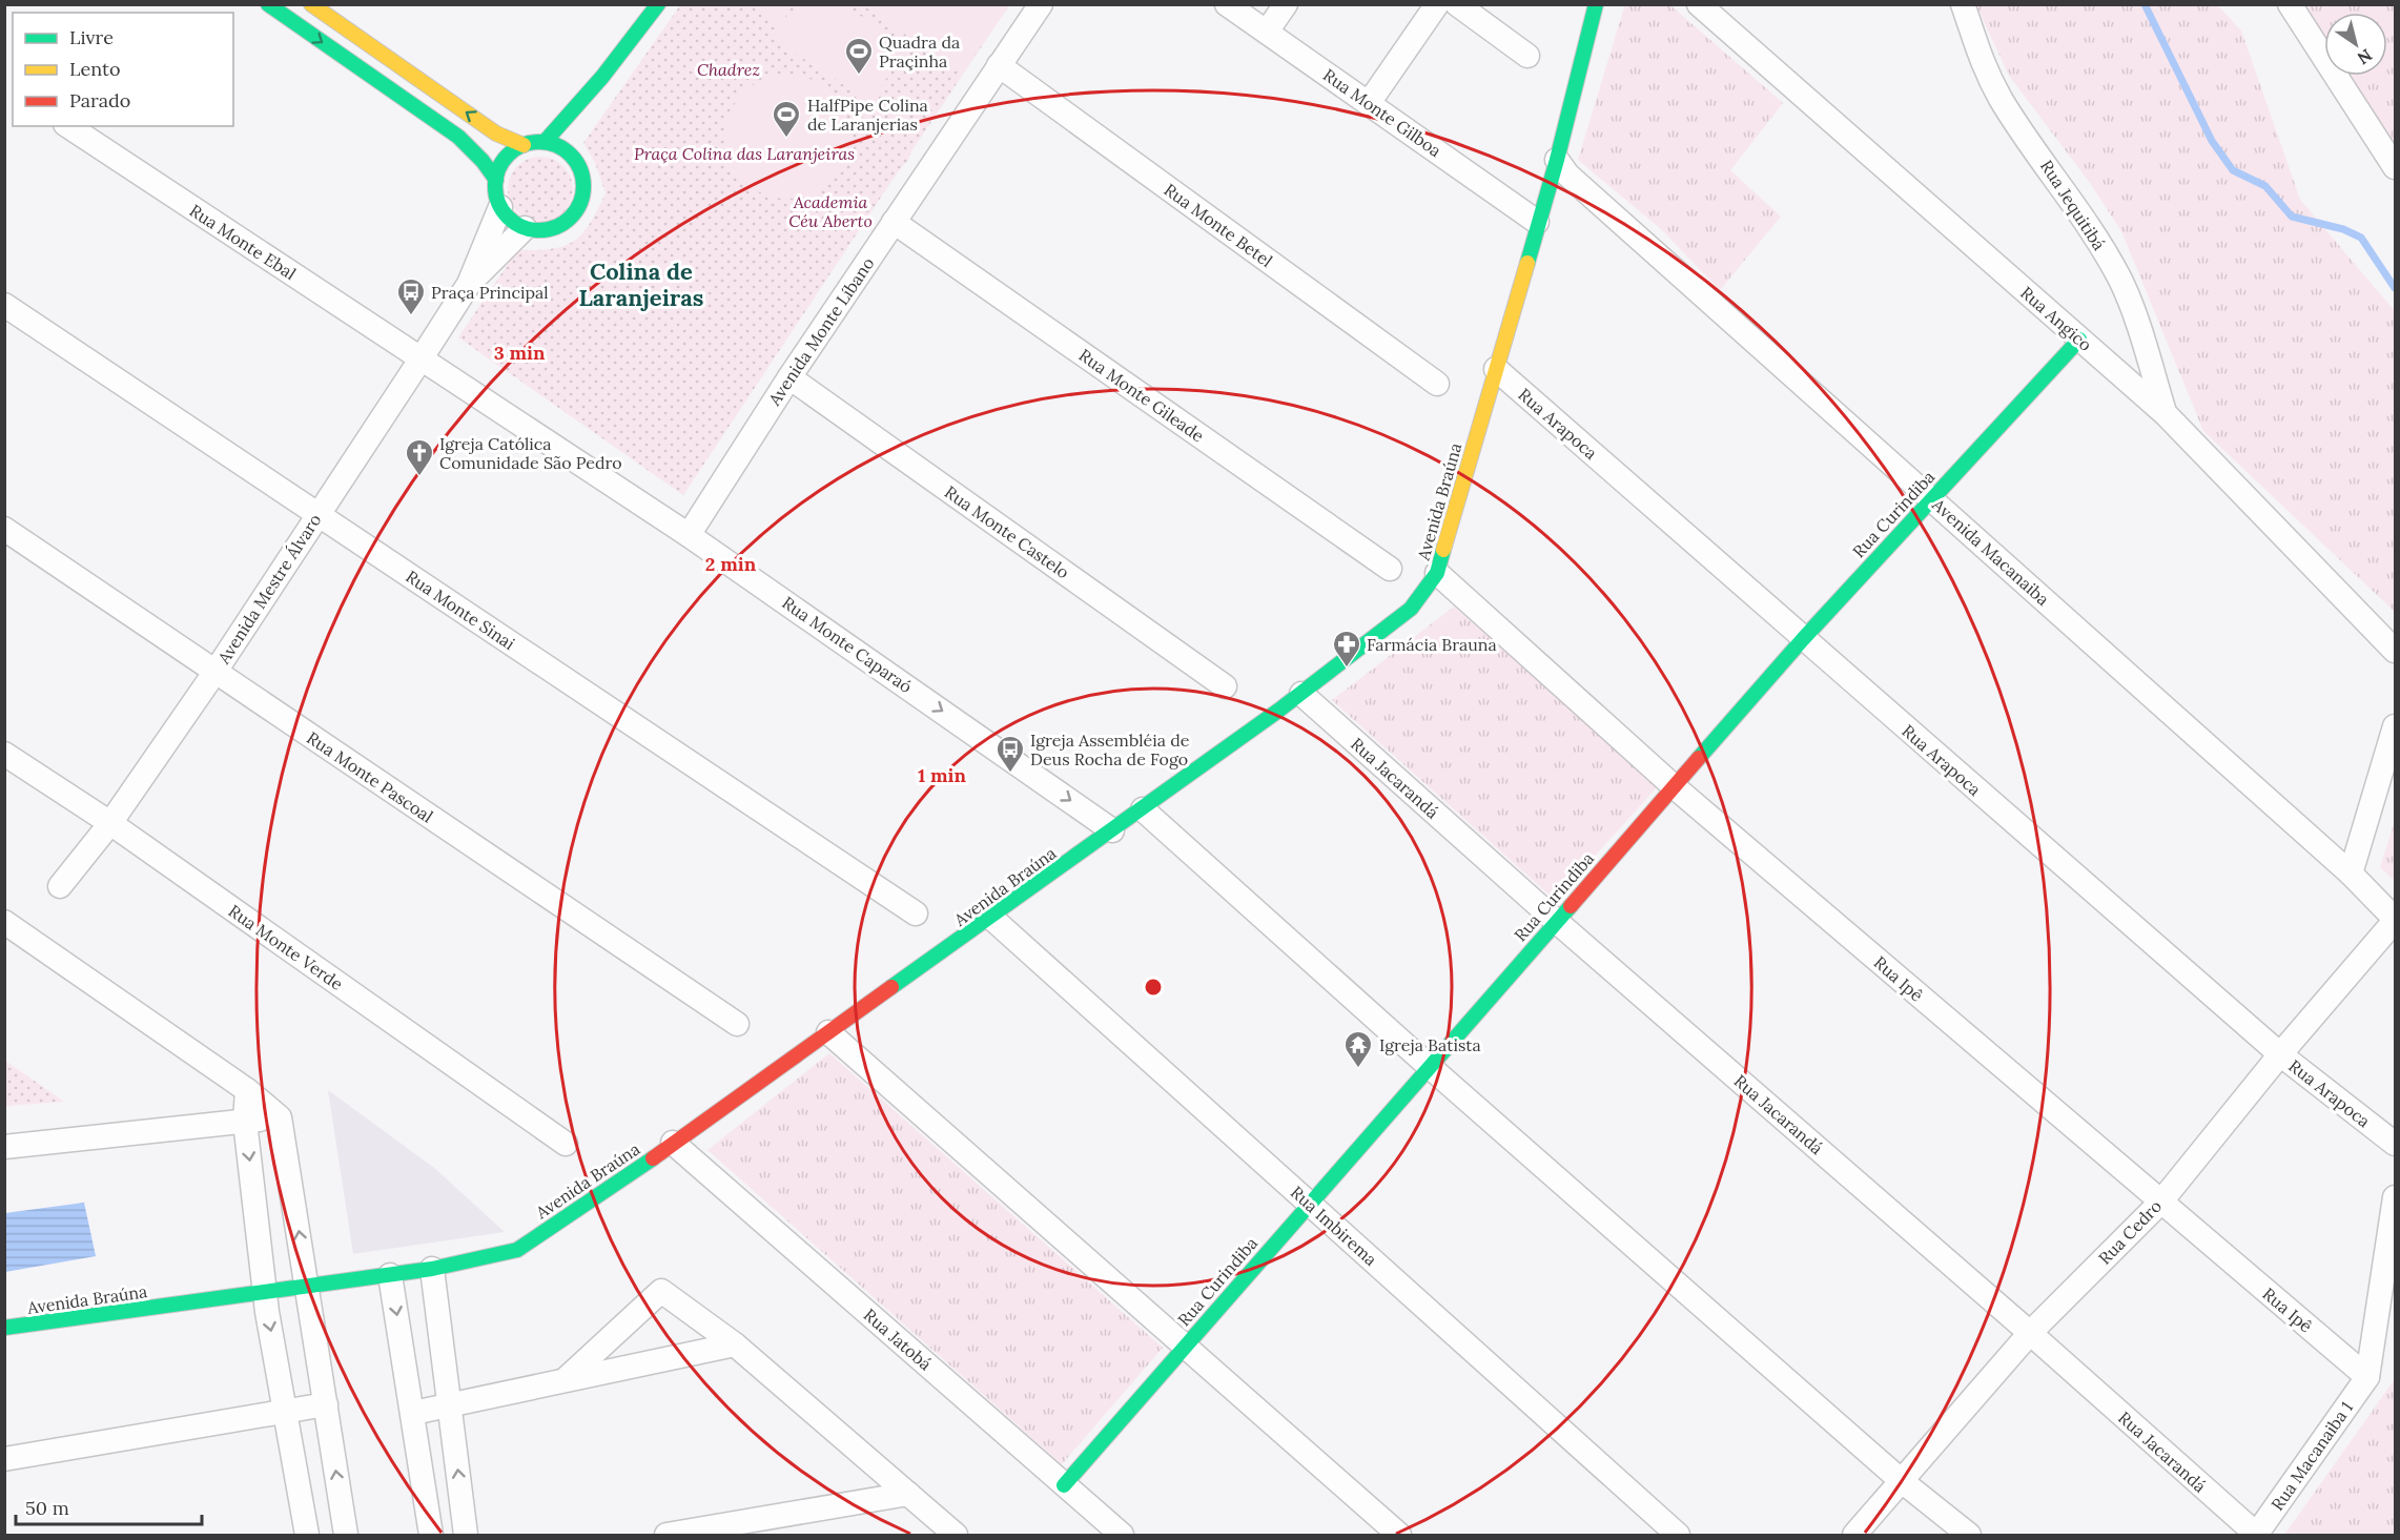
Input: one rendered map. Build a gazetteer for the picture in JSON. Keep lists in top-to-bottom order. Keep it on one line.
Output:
{"streets":{"street":["Rua Monte Gilboa","Rua Jequitibá","Rua Monte Betel","Rua Monte Ebal","Rua Angico","Avenida Monte Líbano","Rua Monte Gileade","Rua Arapoca","Avenida Braúna","Rua Curindiba","Rua Monte Castelo","Avenida Macanaiba","Avenida Mestre Álvaro","Rua Monte Sinai","Rua Monte Caparaó","Rua Monte Pascoal","Rua Jacarandá","Rua Monte Verde","Rua Ipê","Rua Imbirema","Rua Cedro","Rua Jatobá","Rua Macanaiba 1"]},"crossings":[["Rua Monte Gilboa","Avenida Braúna"],["Rua Jequitibá","Rua Angico"],["Rua Monte Betel","Avenida Monte Líbano"],["Rua Monte Ebal","Avenida Mestre Álvaro"],["Rua Monte Ebal","Rua Monte Caparaó"],["Rua Angico","Rua Curindiba"],["Avenida Monte Líbano","Rua Monte Gileade"],["Avenida Monte Líbano","Rua Monte Castelo"],["Avenida Monte Líbano","Rua Monte Caparaó"],["Rua Arapoca","Avenida Braúna"],["Rua Arapoca","Rua Curindiba"],["Rua Arapoca","Rua Cedro"],["Avenida Braúna","Avenida Macanaiba"],["Avenida Braúna","Rua Monte Caparaó"],["Avenida Braúna","Rua Jacarandá"],["Avenida Braúna","Rua Ipê"],["Avenida Braúna","Rua Imbirema"],["Avenida Braúna","Rua Jatobá"],["Rua Curindiba","Avenida Macanaiba"],["Rua Curindiba","Rua Jacarandá"],["Rua Curindiba","Rua Ipê"],["Rua Curindiba","Rua Imbirema"],["Rua Curindiba","Rua Jatobá"],["Avenida Macanaiba","Rua Cedro"],["Avenida Mestre Álvaro","Rua Monte Sinai"],["Avenida Mestre Álvaro","Rua Monte Caparaó"],["Avenida Mestre Álvaro","Rua Monte Pascoal"],["Avenida Mestre Álvaro","Rua Monte Verde"],["Rua Jacarandá","Rua Cedro"],["Rua Jacarandá","Rua Macanaiba 1"],["Rua Ipê","Rua Cedro"],["Rua Ipê","Rua Macanaiba 1"]],"one_way":["Rua Monte Caparaó"],"districts":["Colina de Laranjeiras"],"parks":["Chadrez","Praça Colina das Laranjeiras","Academia Céu Aberto"],"places":{"sports":["Quadra da Praçinha","HalfPipe Colina de Laranjerias"],"bus stop":["Praça Principal","Igreja Assembléia de Deus Rocha de Fogo"],"church":["Igreja Católica Comunidade São Pedro"],"pharmacy":["Farmácia Brauna"],"temple":["Igreja Batista"]},"legend":["Livre","Lento","Parado"],"scale_bar":"50 m","north":"bottom right","rings":["3 min","2 min","1 min"]}
